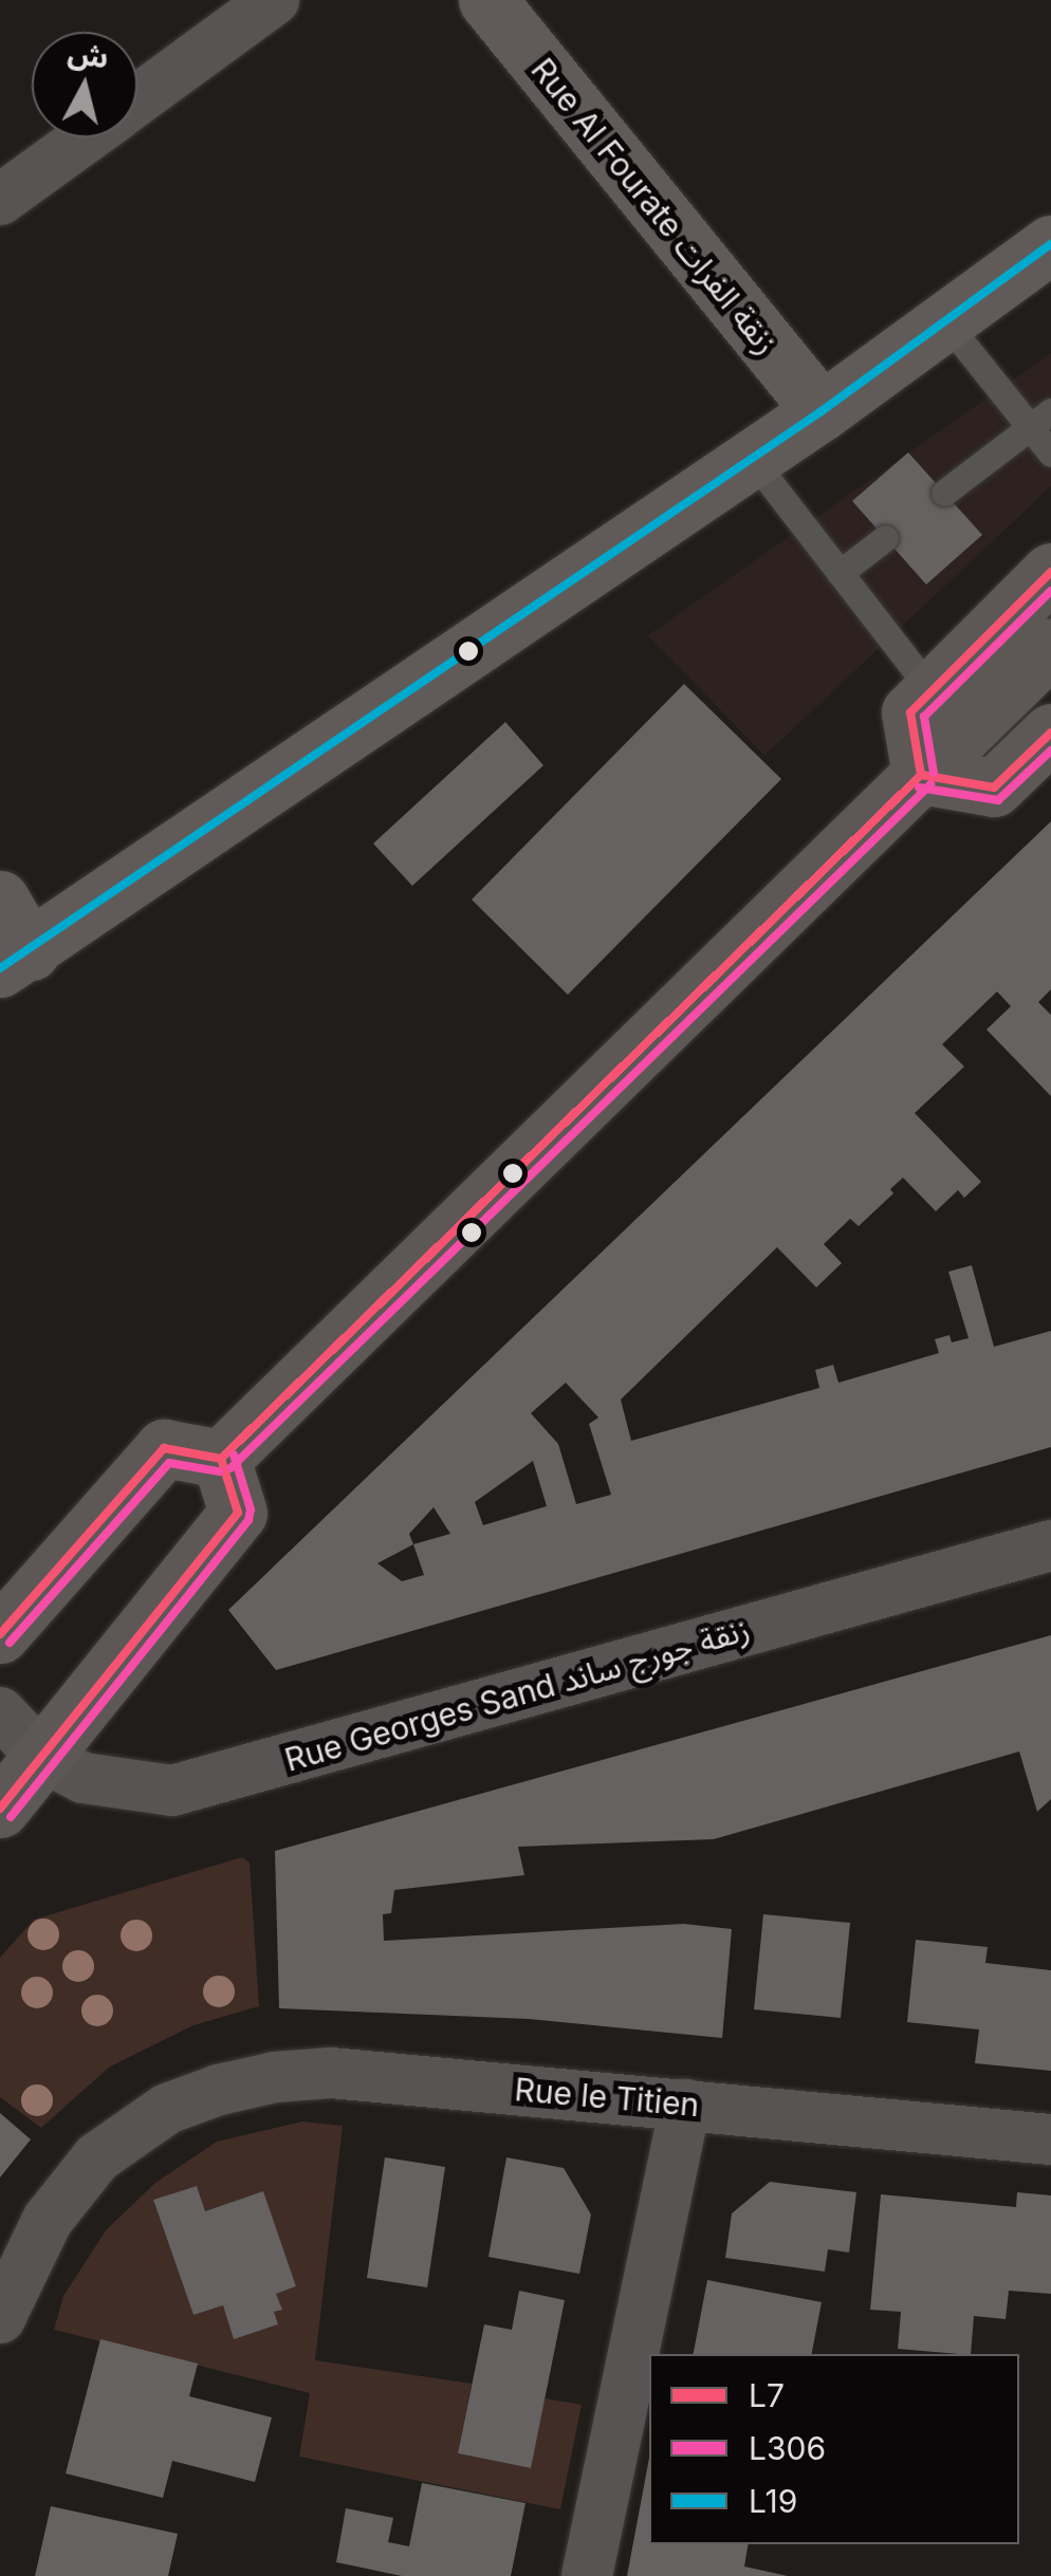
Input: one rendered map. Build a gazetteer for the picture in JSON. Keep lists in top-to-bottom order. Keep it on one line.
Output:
{"streets":{"main road":["Rue Al Fourate زنقة الفرات"],"street":["Rue Georges Sand زنقة جورج ساند","Rue le Titien"]},"lines":["transit line L19","transit line L7","transit line L306"],"legend":["L7","L306","L19"],"north":"top"}
